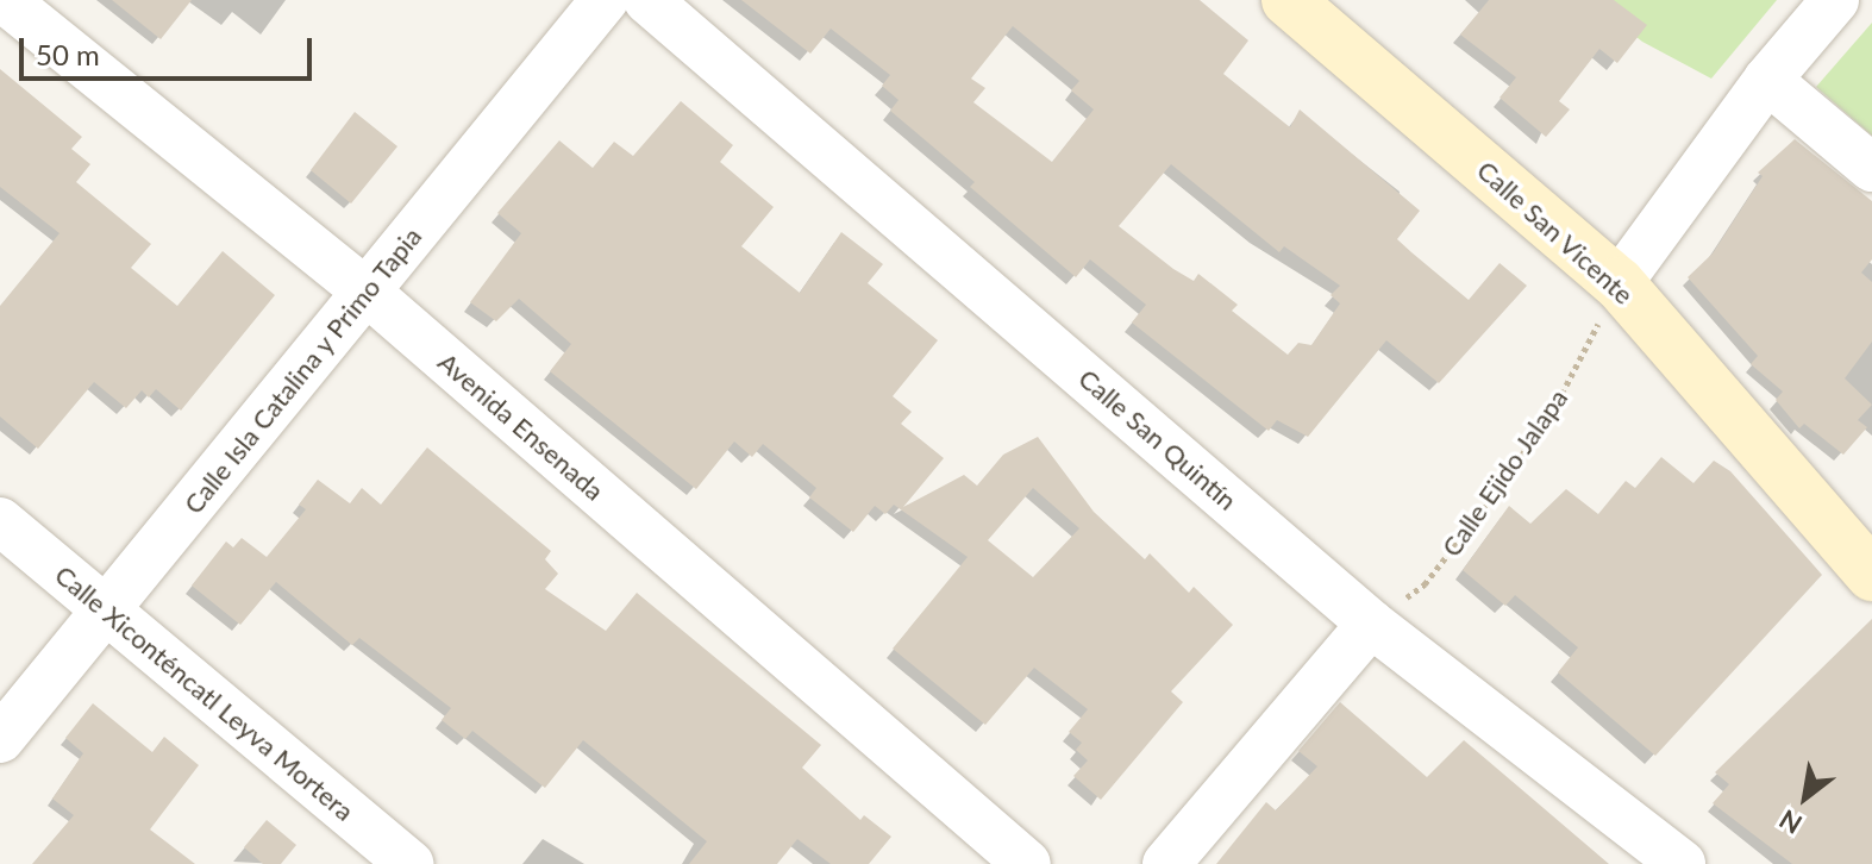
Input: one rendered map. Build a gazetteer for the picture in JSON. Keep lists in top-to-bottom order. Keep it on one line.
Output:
{"streets":{"street":["Calle San Vicente","Calle Isla Catalina y Primo Tapia","Avenida Ensenada","Calle San Quintín","Calle Xiconténcatl Leyva Mortera"],"path":["Calle Ejido Jalapa"]},"crossings":[["Calle San Vicente","Calle Ejido Jalapa"],["Calle Isla Catalina y Primo Tapia","Avenida Ensenada"],["Calle Isla Catalina y Primo Tapia","Calle Xiconténcatl Leyva Mortera"],["Calle San Quintín","Calle Ejido Jalapa"]],"scale_bar":"50 m","north":"bottom left"}
